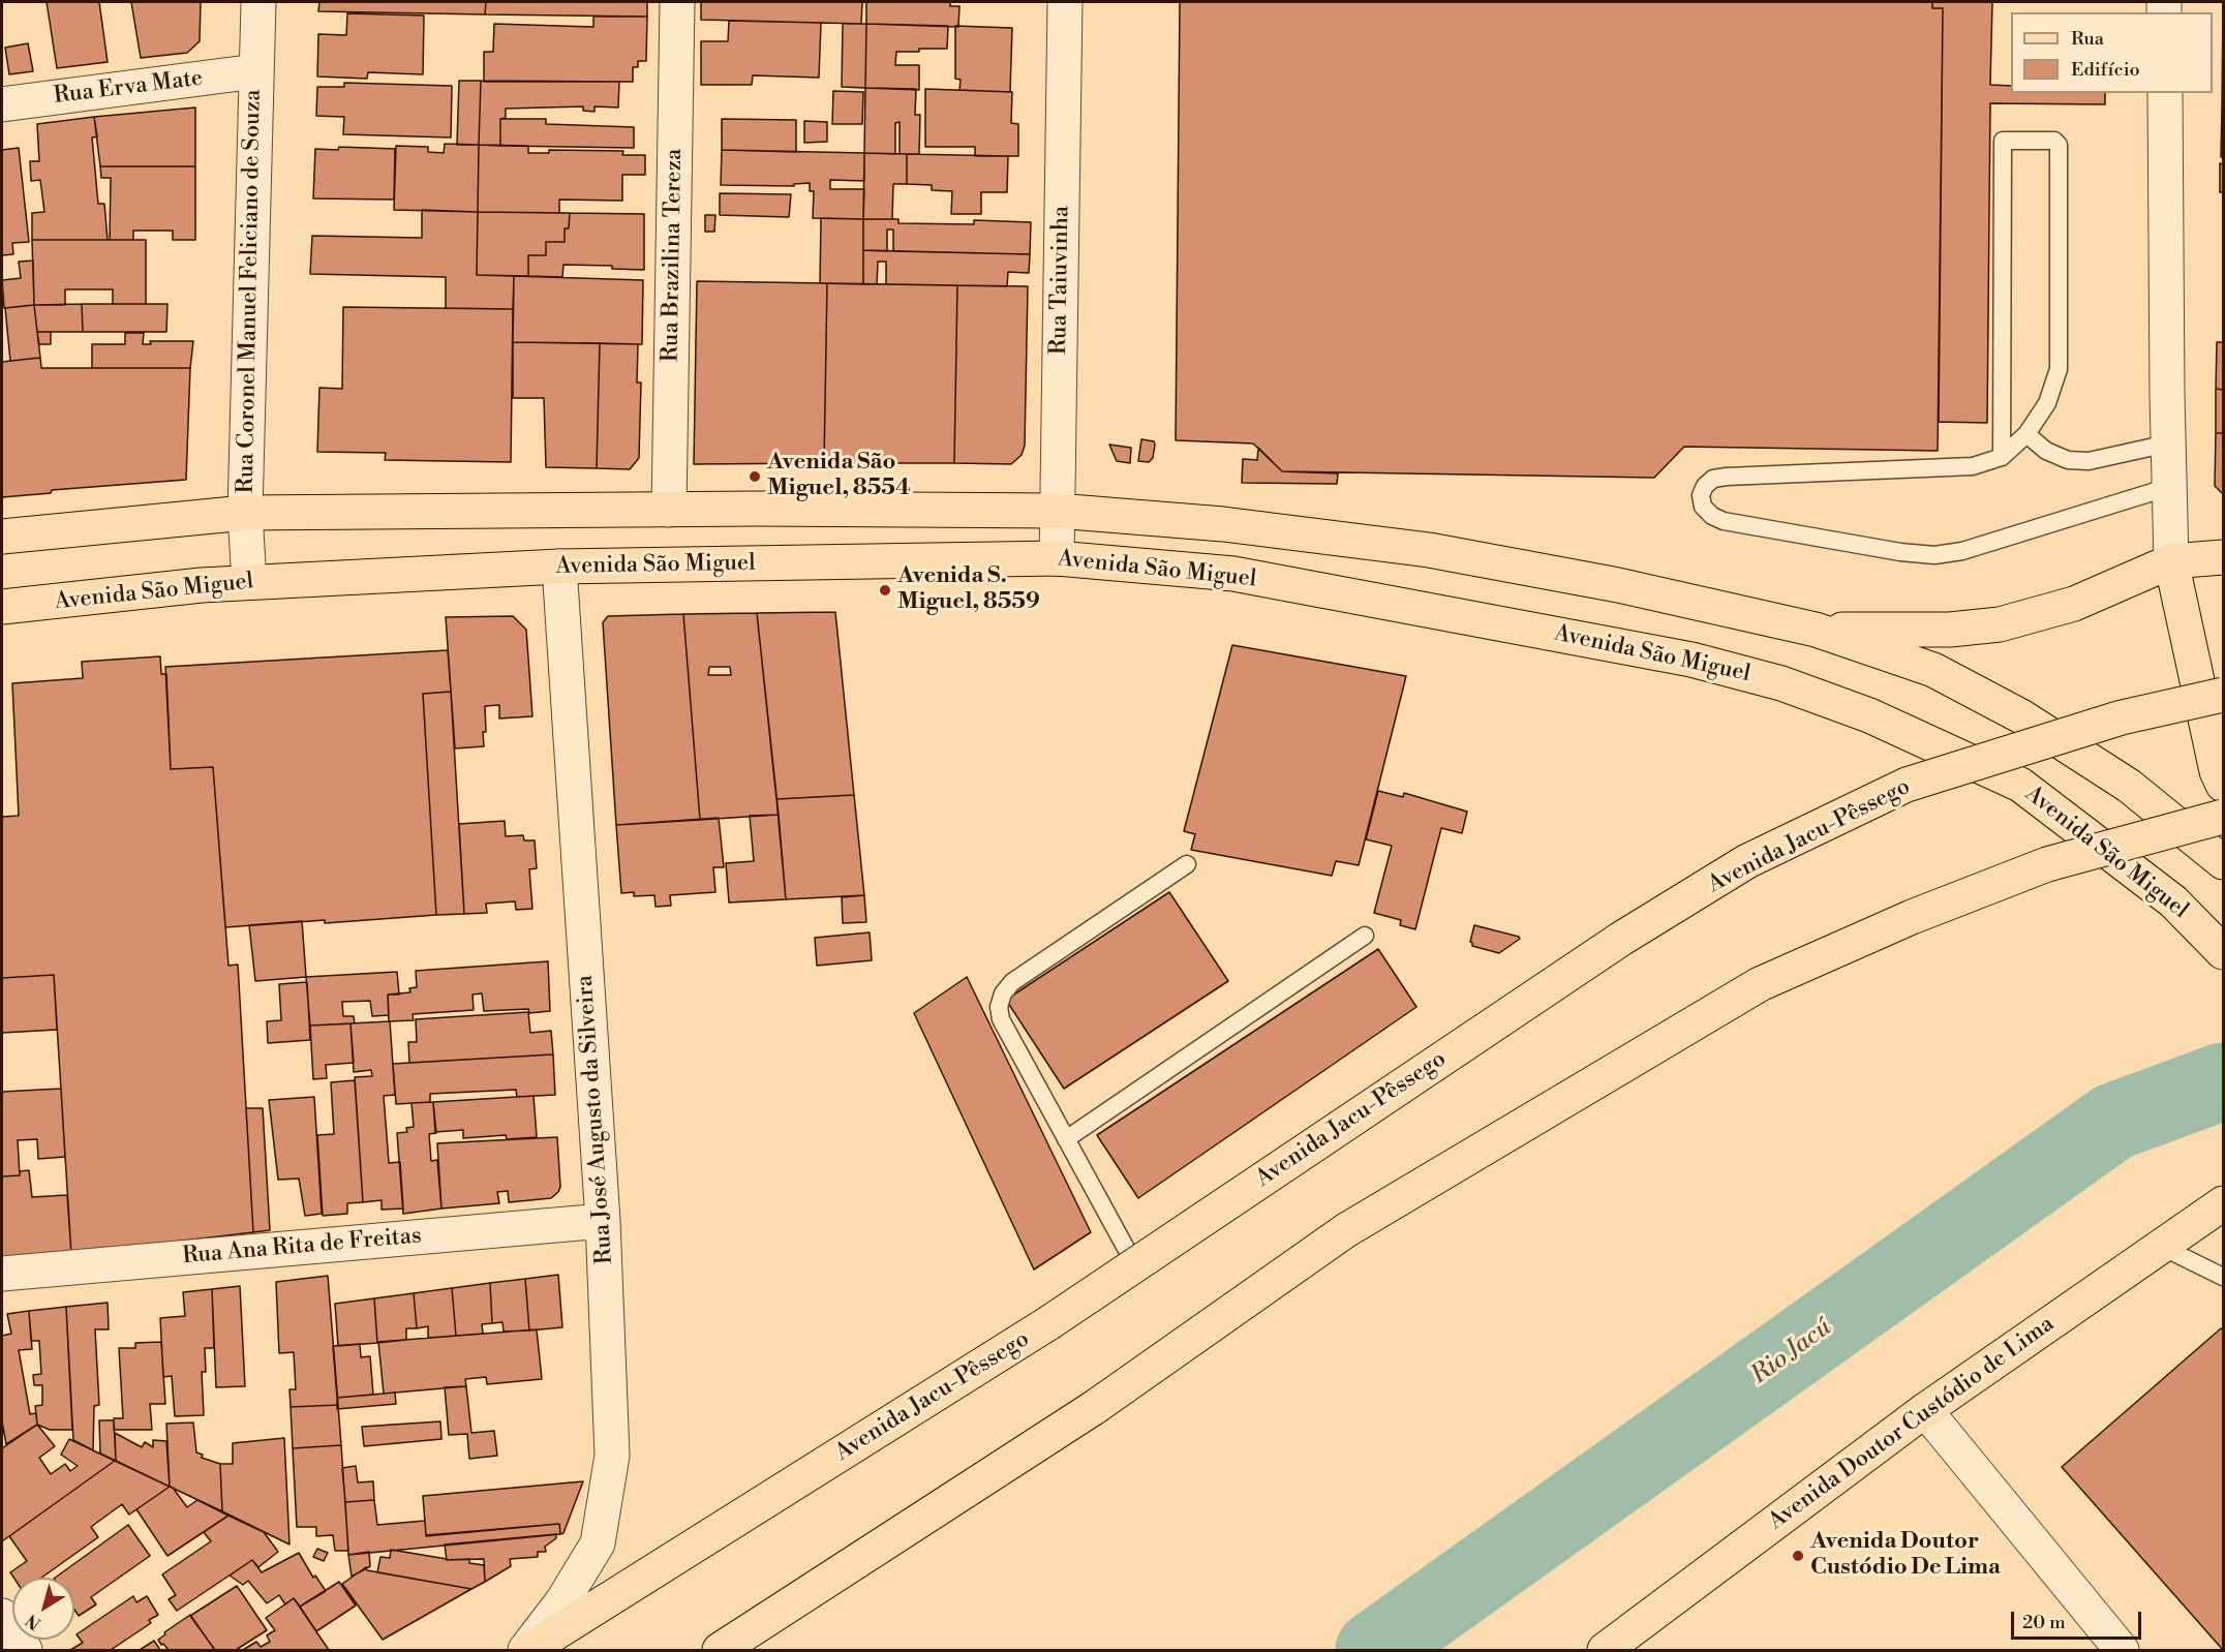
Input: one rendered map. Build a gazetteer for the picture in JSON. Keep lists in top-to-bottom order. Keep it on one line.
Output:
{"streets":{"main road":["Avenida São Miguel","Avenida Jacu-Pêssego","Avenida Doutor Custódio de Lima"],"street":["Rua Erva Mate","Rua Brazilina Tereza","Rua Taiuvinha","Rua Coronel Manuel Feliciano de Souza","Rua José Augusto da Silveira","Rua Ana Rita de Freitas"]},"crossings":[["Rua Erva Mate","Rua Coronel Manuel Feliciano de Souza"],["Rua Taiuvinha","Avenida São Miguel"],["Rua Coronel Manuel Feliciano de Souza","Avenida São Miguel"],["Avenida São Miguel","Rua José Augusto da Silveira"],["Avenida Jacu-Pêssego","Rua José Augusto da Silveira"],["Rua José Augusto da Silveira","Rua Ana Rita de Freitas"]],"water":["Rio Jacú"],"places":["Avenida São Miguel, 8554","Avenida S. Miguel, 8559","Avenida Doutor Custódio De Lima"],"legend":["Rua","Edifício"],"scale_bar":"20 m","north":"bottom left"}
